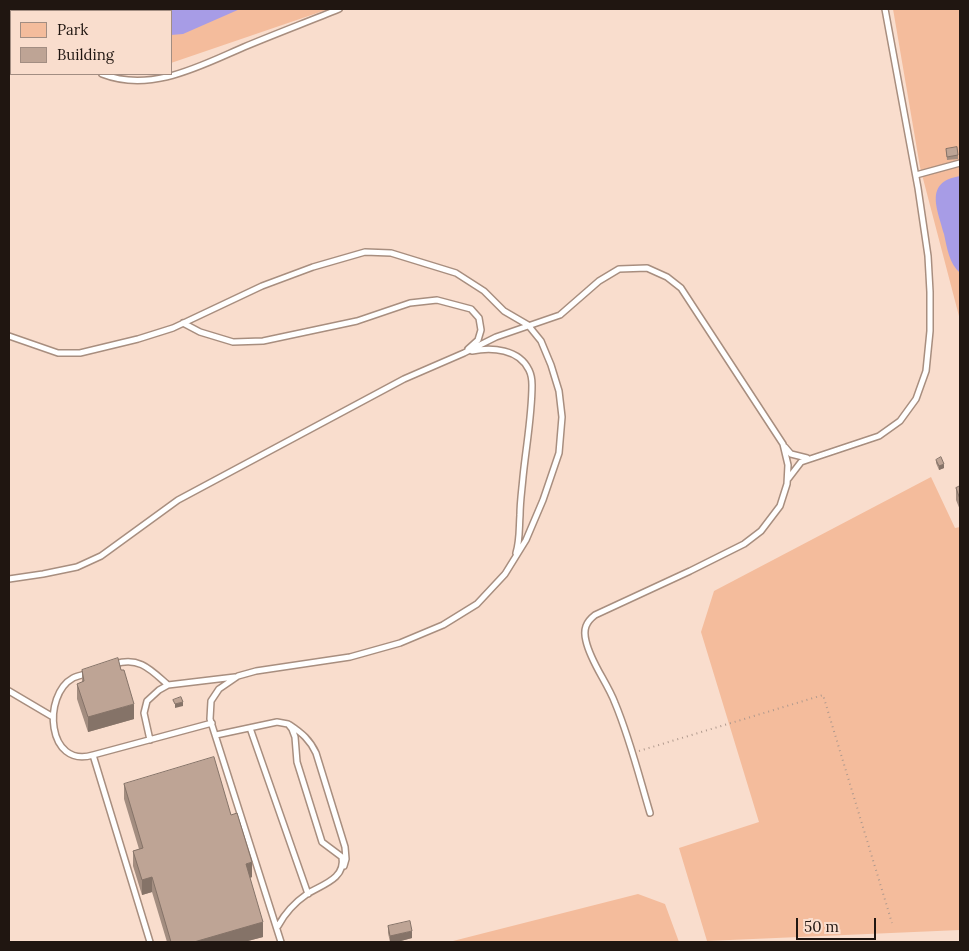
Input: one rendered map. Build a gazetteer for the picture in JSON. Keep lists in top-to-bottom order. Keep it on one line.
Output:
{"legend":["Park","Building"],"scale_bar":"50 m"}
